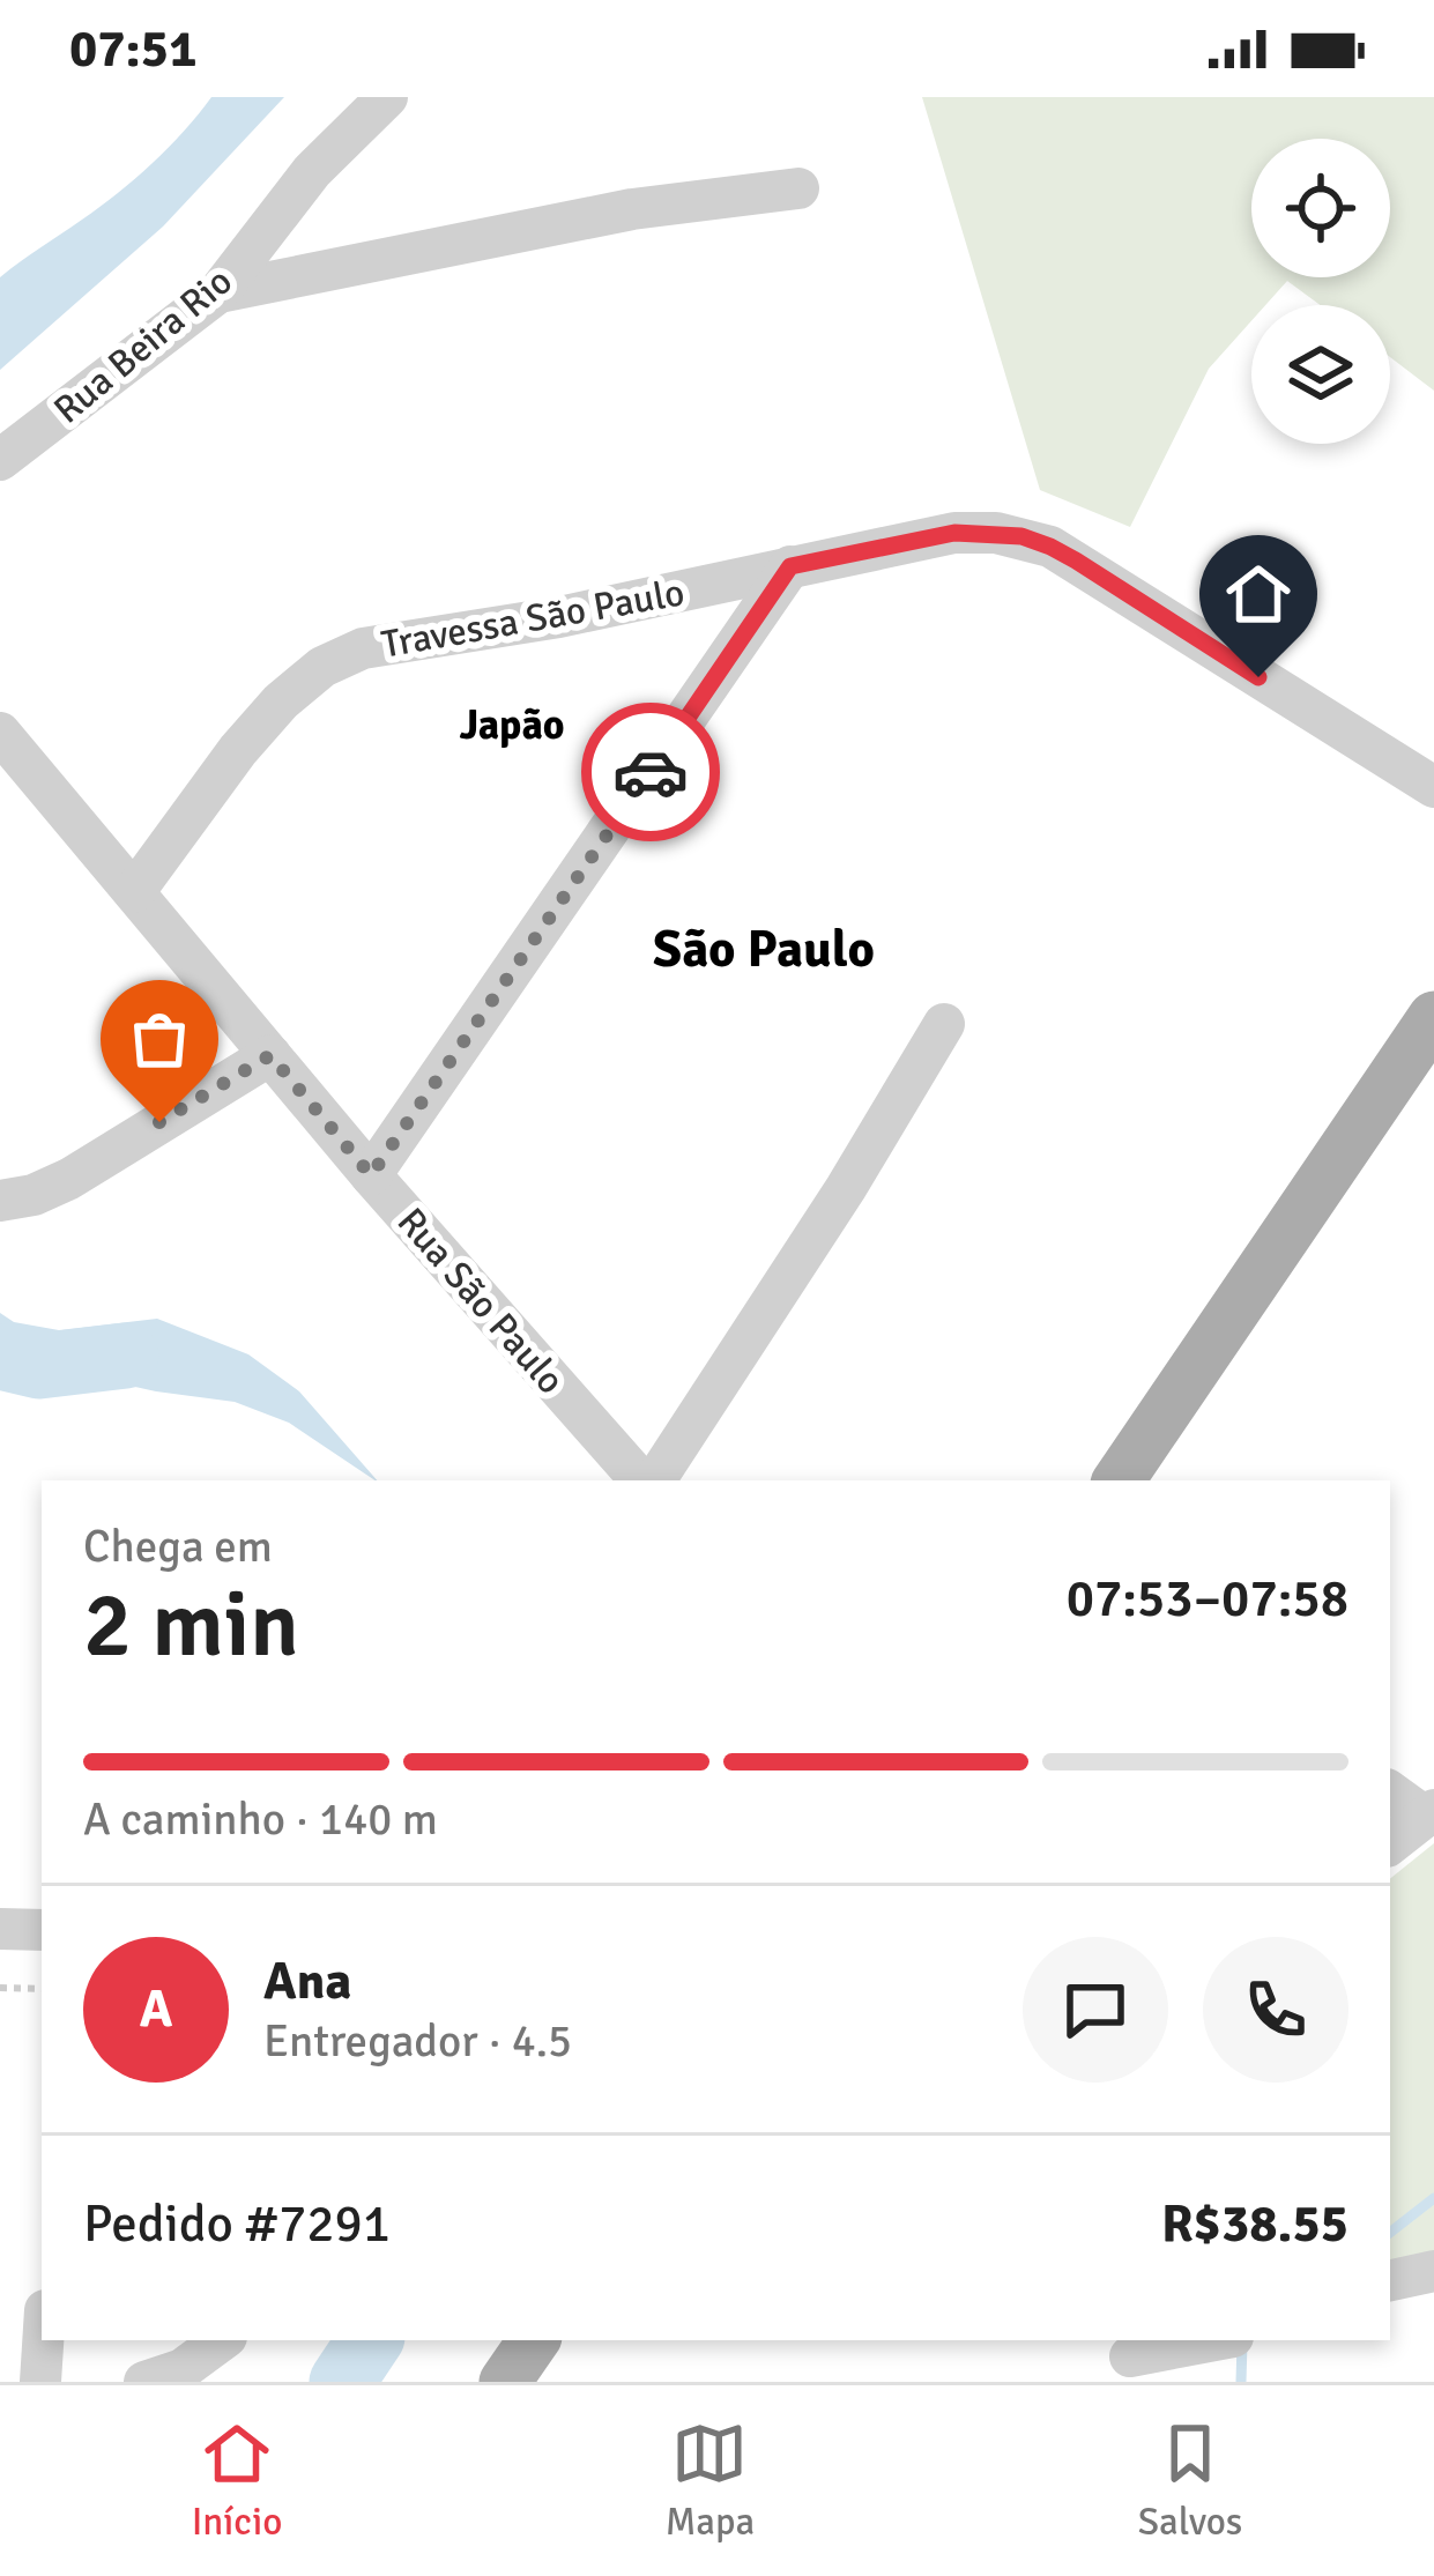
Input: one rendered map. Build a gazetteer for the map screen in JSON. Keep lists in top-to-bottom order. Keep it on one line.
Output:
{"streets":{"street":["Rua Beira Rio","Travessa São Paulo","Rua São Paulo"]},"crossings":[["Travessa São Paulo","Rua São Paulo"]],"districts":["Japão","São Paulo"],"page":{"status":"07:51","heading":["2 min","Chega em","07:53–07:58"],"panel":["Ana","Entregador · 4.5","Pedido #7291","R$38.55"],"bar":"A caminho · 140 m","round":"A","tabs":["Início","Mapa","Salvos"]}}
